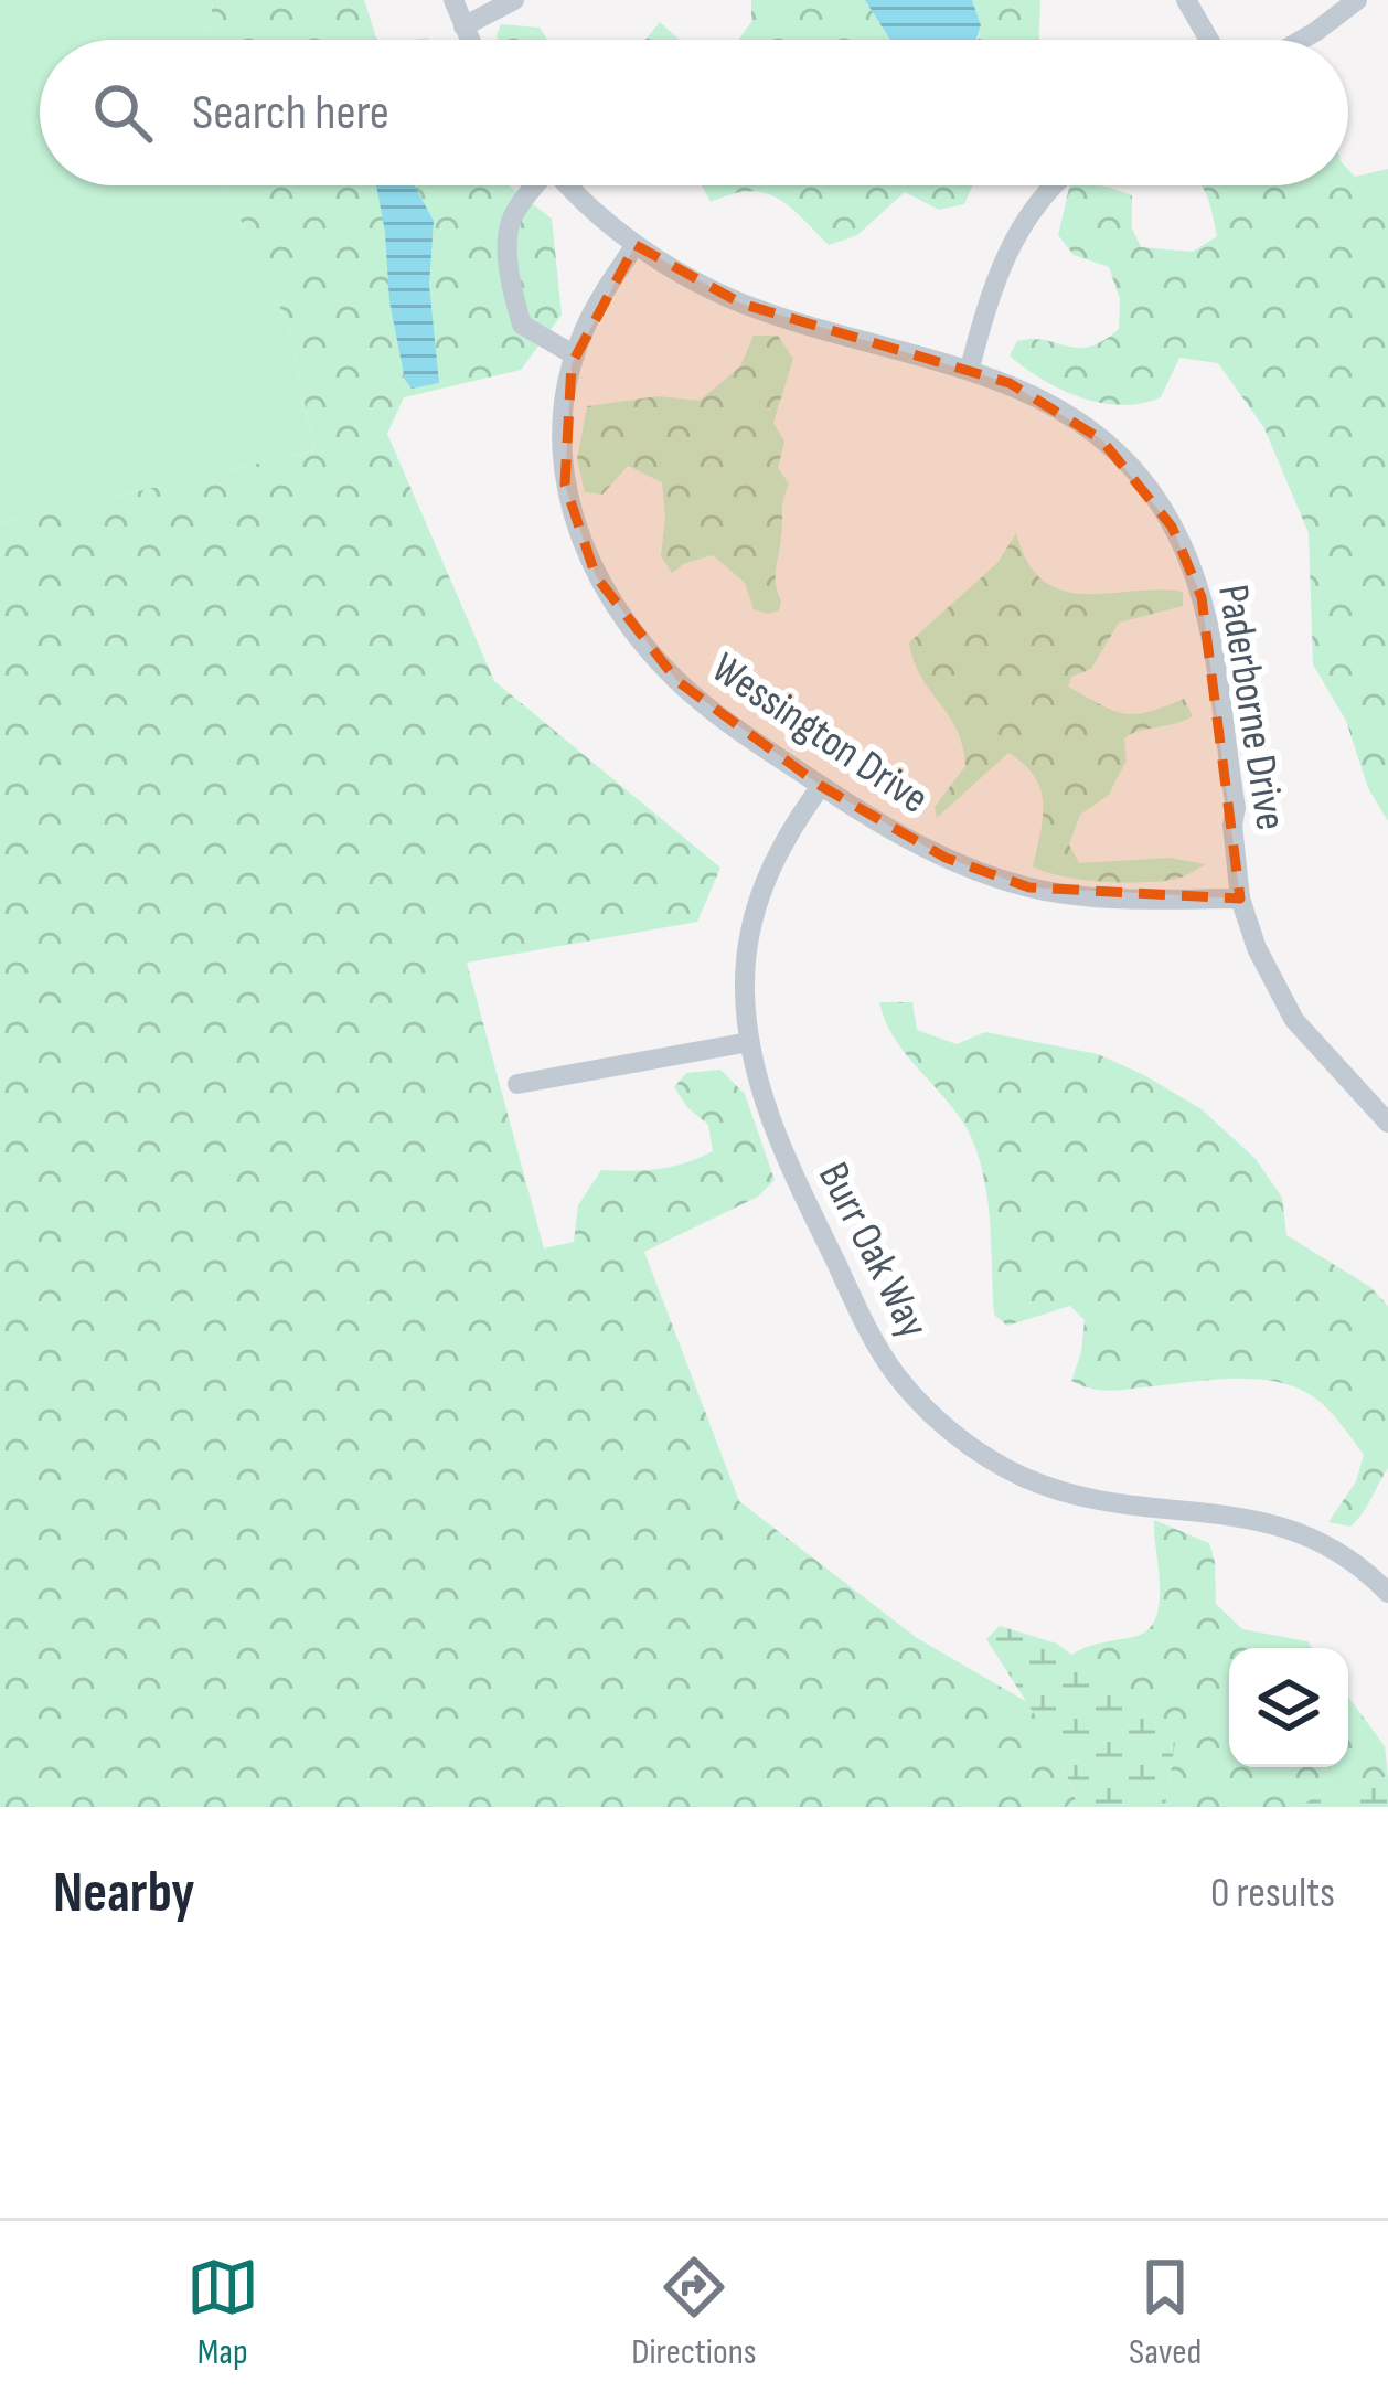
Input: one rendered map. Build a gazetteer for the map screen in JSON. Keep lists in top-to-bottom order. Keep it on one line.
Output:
{"streets":{"street":["Paderborne Drive","Wessington Drive","Burr Oak Way"]},"crossings":[["Paderborne Drive","Wessington Drive"],["Wessington Drive","Burr Oak Way"]],"page":{"search":"Search here","heading":["Nearby","0 results"],"nav":["Map","Directions","Saved"]}}
